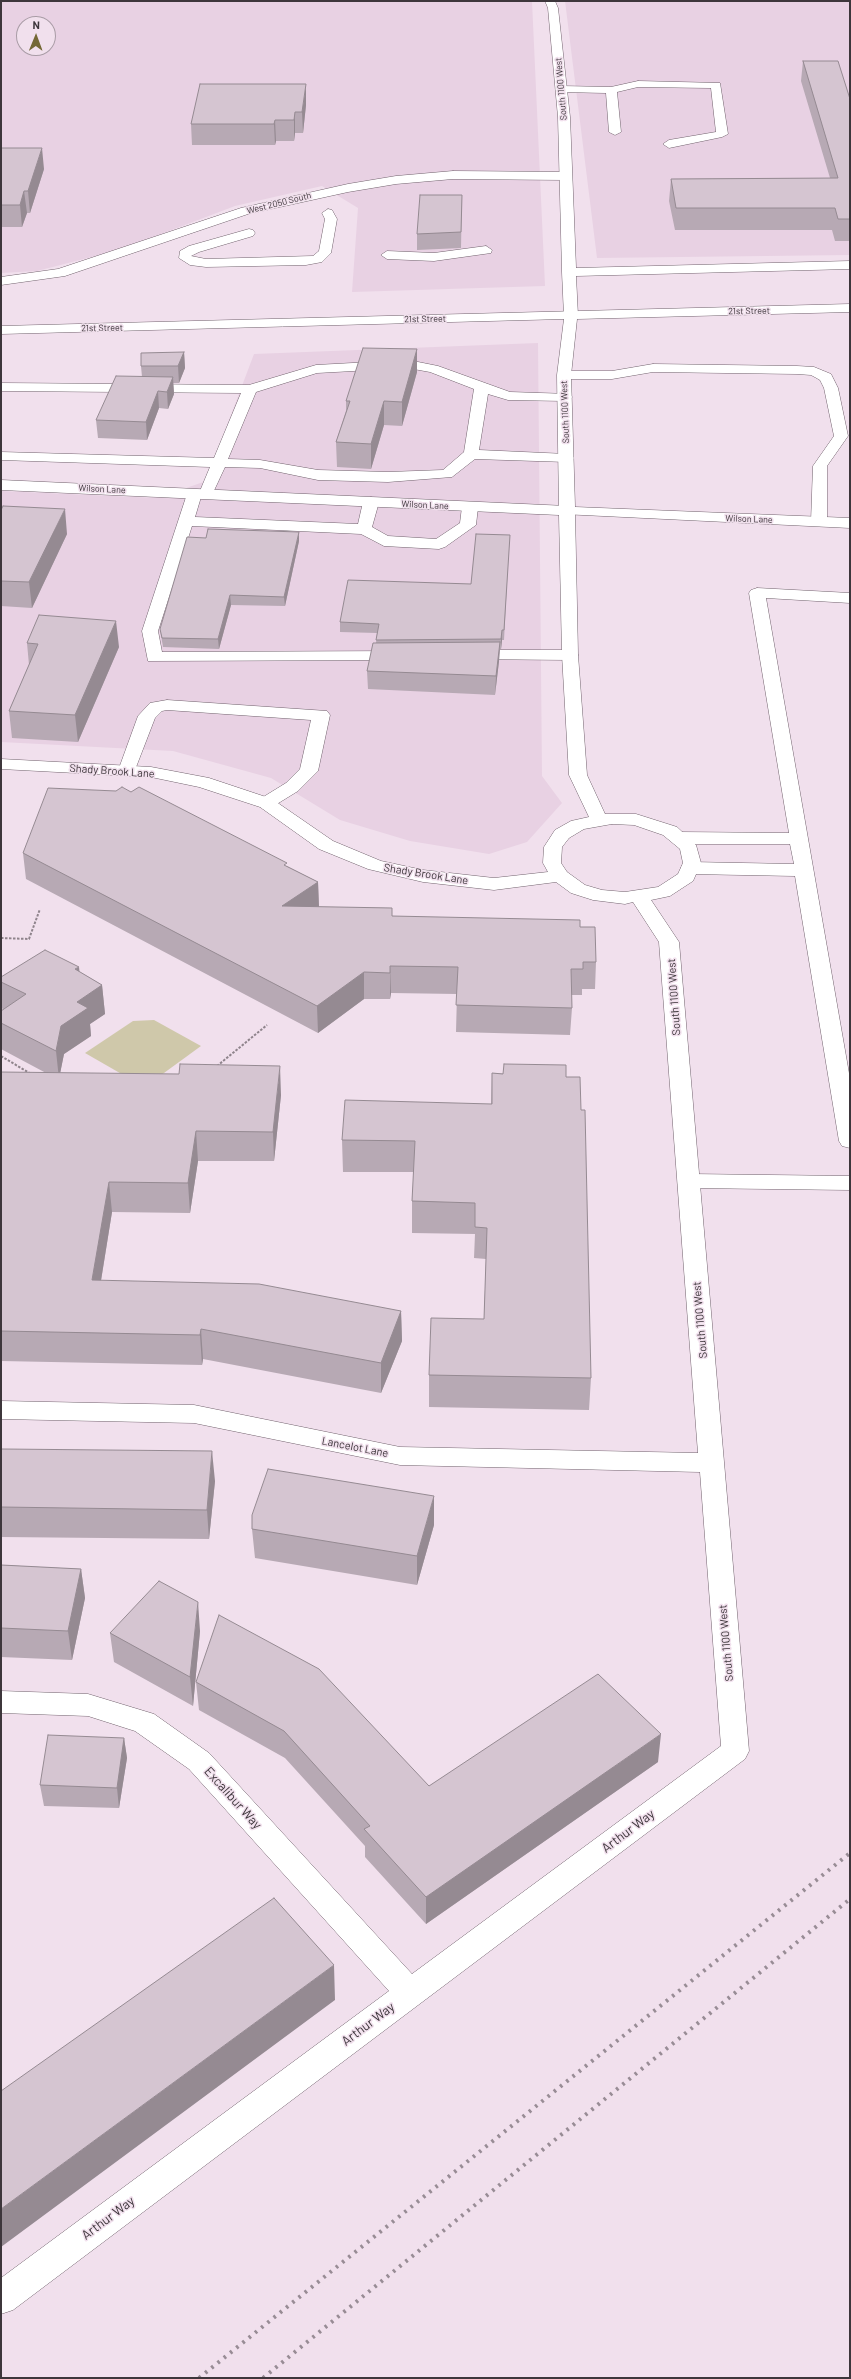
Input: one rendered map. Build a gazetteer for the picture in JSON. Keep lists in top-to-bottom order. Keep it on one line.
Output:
{"streets":{"street":["South 1100 West","West 2050 South","21st Street","Wilson Lane","Shady Brook Lane","Lancelot Lane","Excalibur Way","Arthur Way"]},"crossings":[["South 1100 West","West 2050 South"],["South 1100 West","21st Street"],["South 1100 West","Wilson Lane"],["South 1100 West","Shady Brook Lane"],["South 1100 West","Lancelot Lane"],["South 1100 West","Arthur Way"],["Excalibur Way","Arthur Way"]],"north":"top"}
